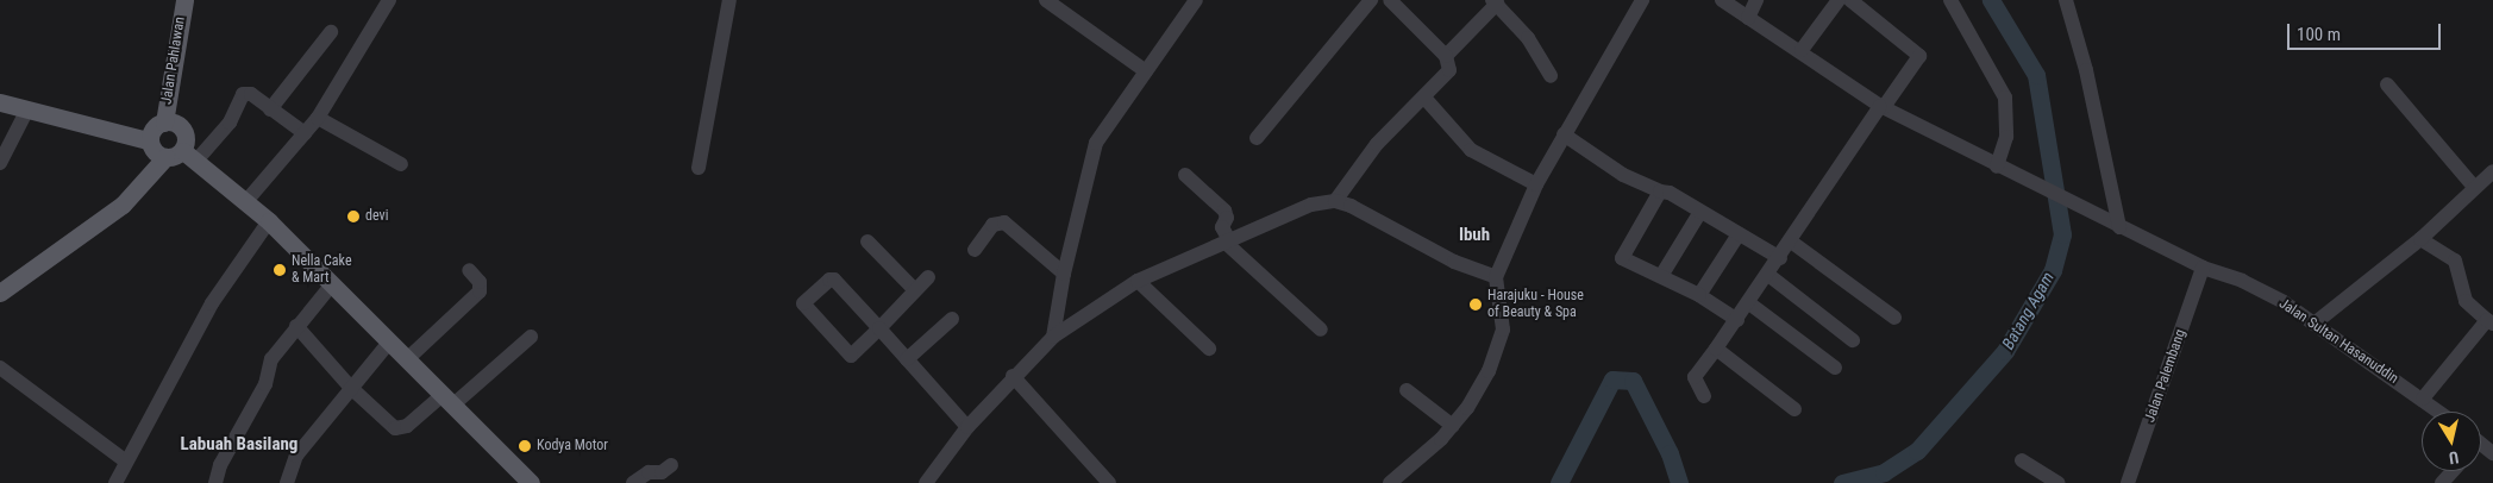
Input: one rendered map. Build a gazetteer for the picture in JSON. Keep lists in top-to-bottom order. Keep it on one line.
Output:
{"streets":{"main road":["Jalan Pahlawan"],"street":["Jalan Sultan Hasanuddin","Jalan Palembang"]},"crossings":[["Jalan Sultan Hasanuddin","Jalan Palembang"]],"districts":["Ibuh","Labuah Basilang"],"water":["Batang Agam"],"places":["devi","Nella Cake & Mart","Harajuku - House of Beauty & Spa","Kodya Motor"],"scale_bar":"100 m","north":"bottom"}
